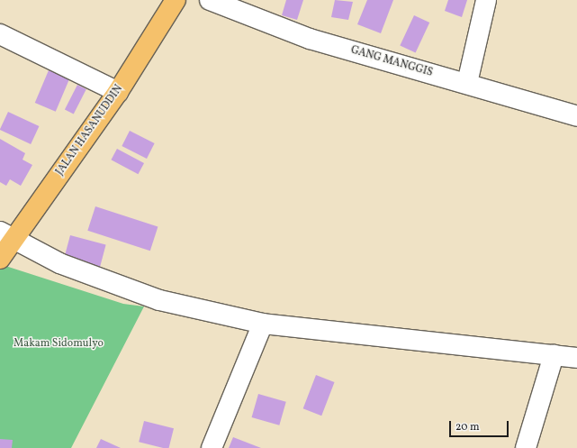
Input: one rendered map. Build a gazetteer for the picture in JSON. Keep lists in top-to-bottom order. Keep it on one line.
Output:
{"streets":{"main road":["JALAN HASANUDDIN"],"street":["GANG MANGGIS"]},"parks":["Makam Sidomulyo"],"scale_bar":"20 m"}
